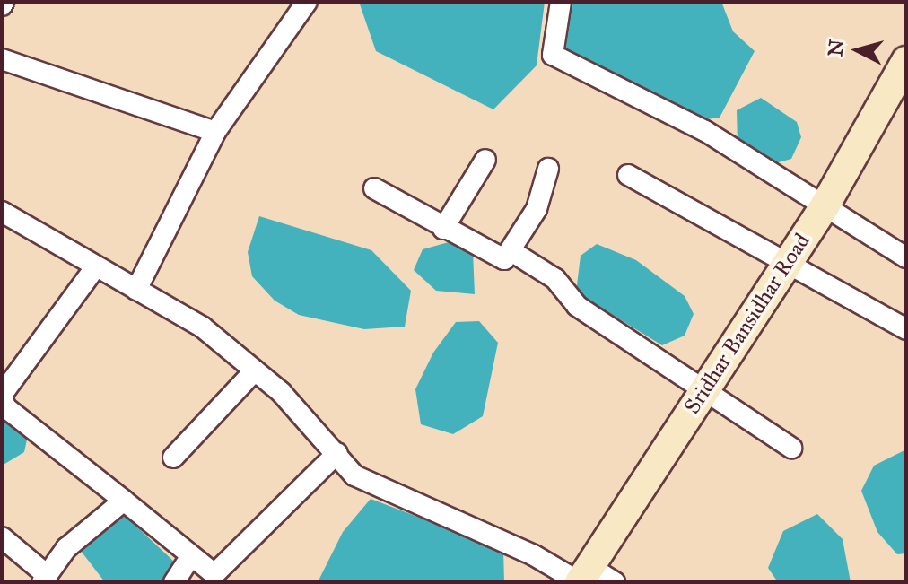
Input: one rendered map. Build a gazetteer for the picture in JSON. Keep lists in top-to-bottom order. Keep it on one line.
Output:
{"streets":{"street":["Sridhar Bansidhar Road"]},"north":"left"}
